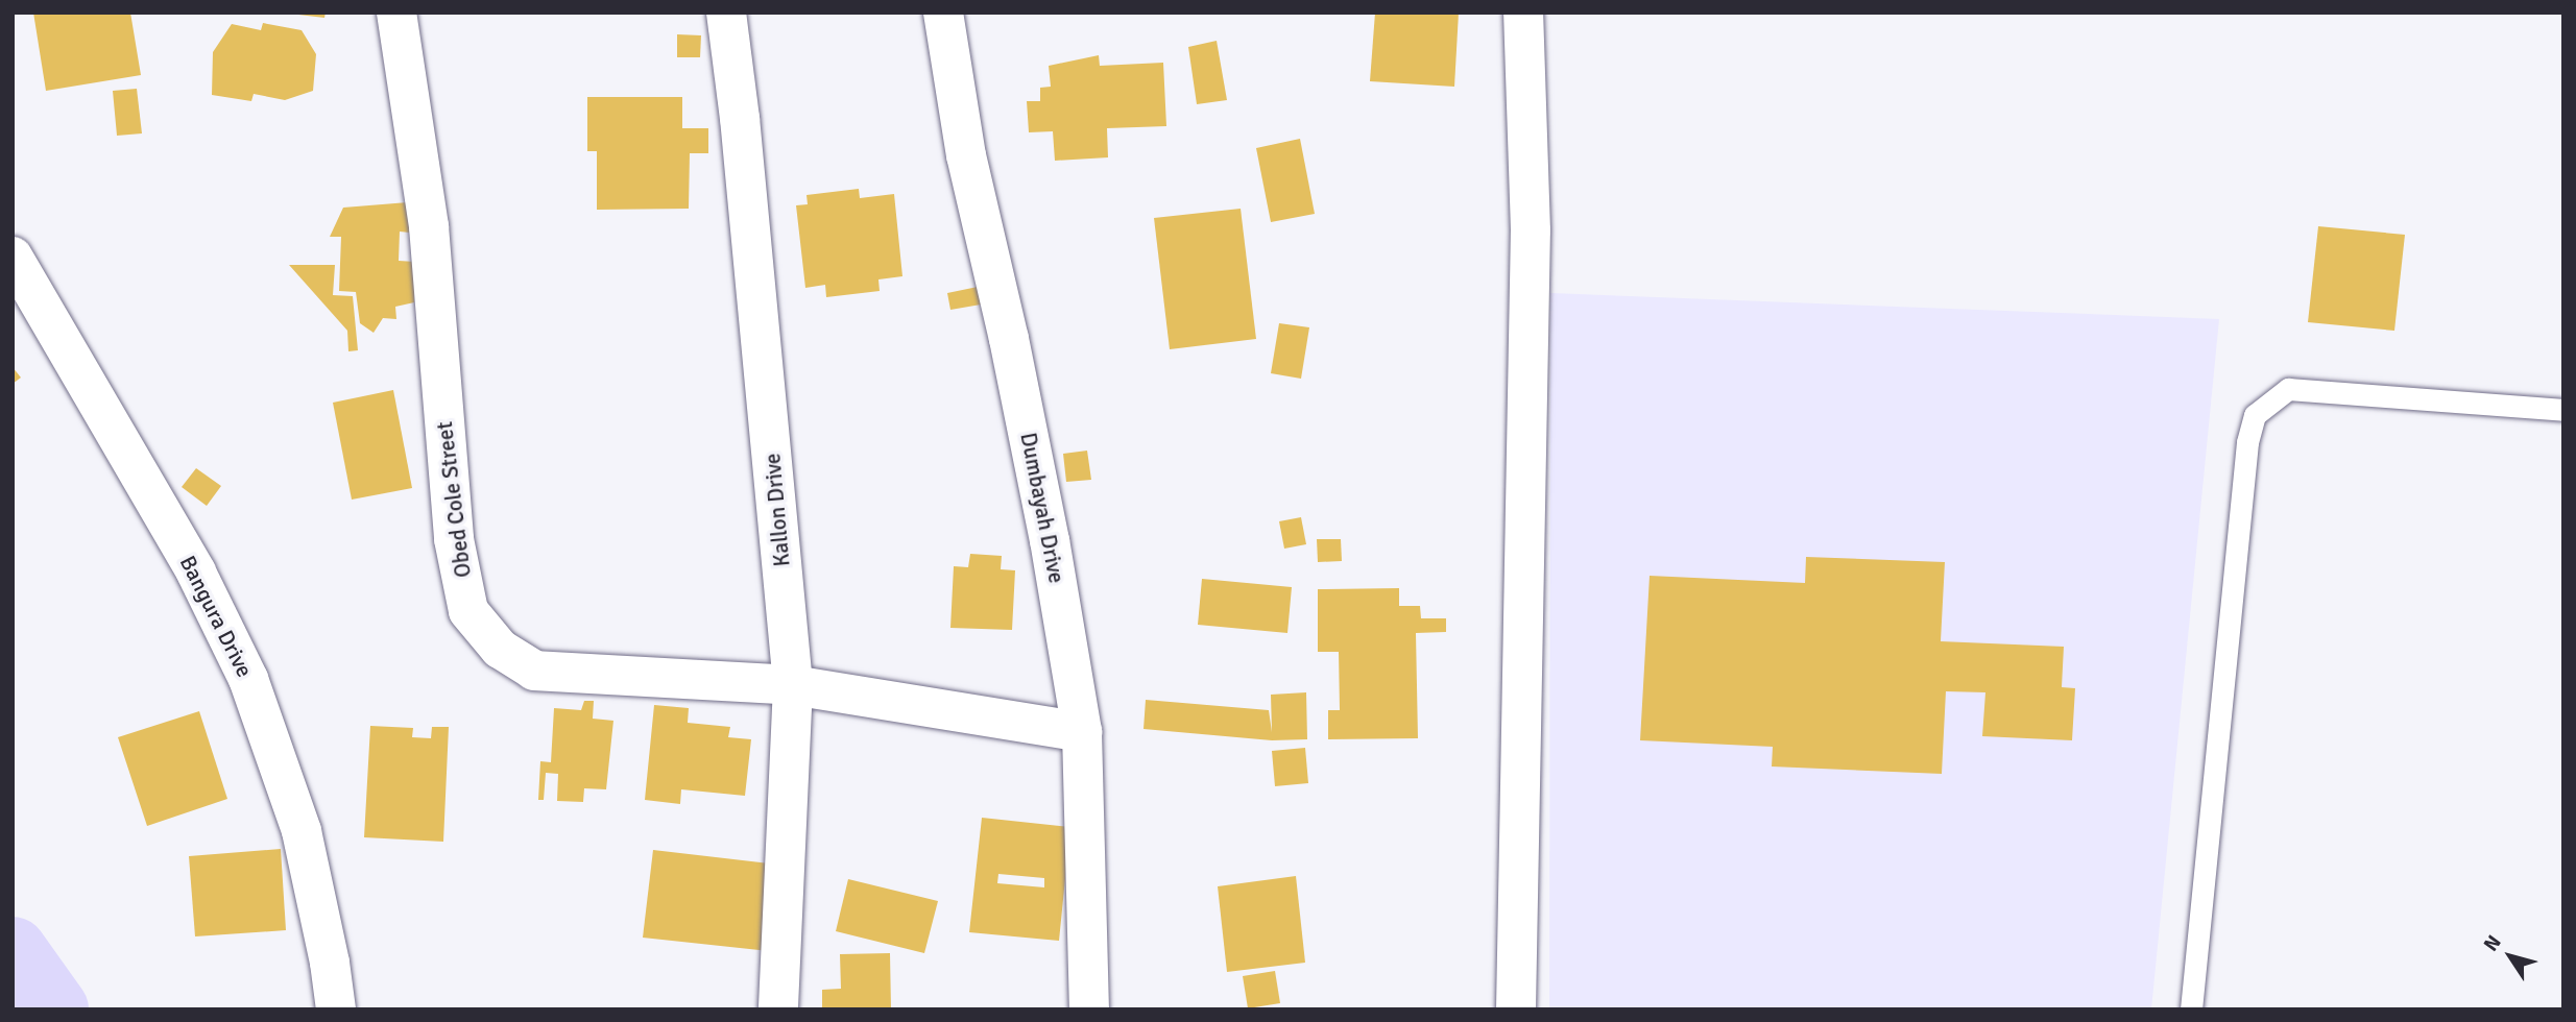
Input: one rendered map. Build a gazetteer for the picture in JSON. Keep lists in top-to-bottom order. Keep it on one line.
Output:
{"streets":{"street":["Obed Cole Street","Dumbayah Drive","Kallon Drive","Bangura Drive"]},"crossings":[["Obed Cole Street","Dumbayah Drive"],["Obed Cole Street","Kallon Drive"]],"north":"top left"}
